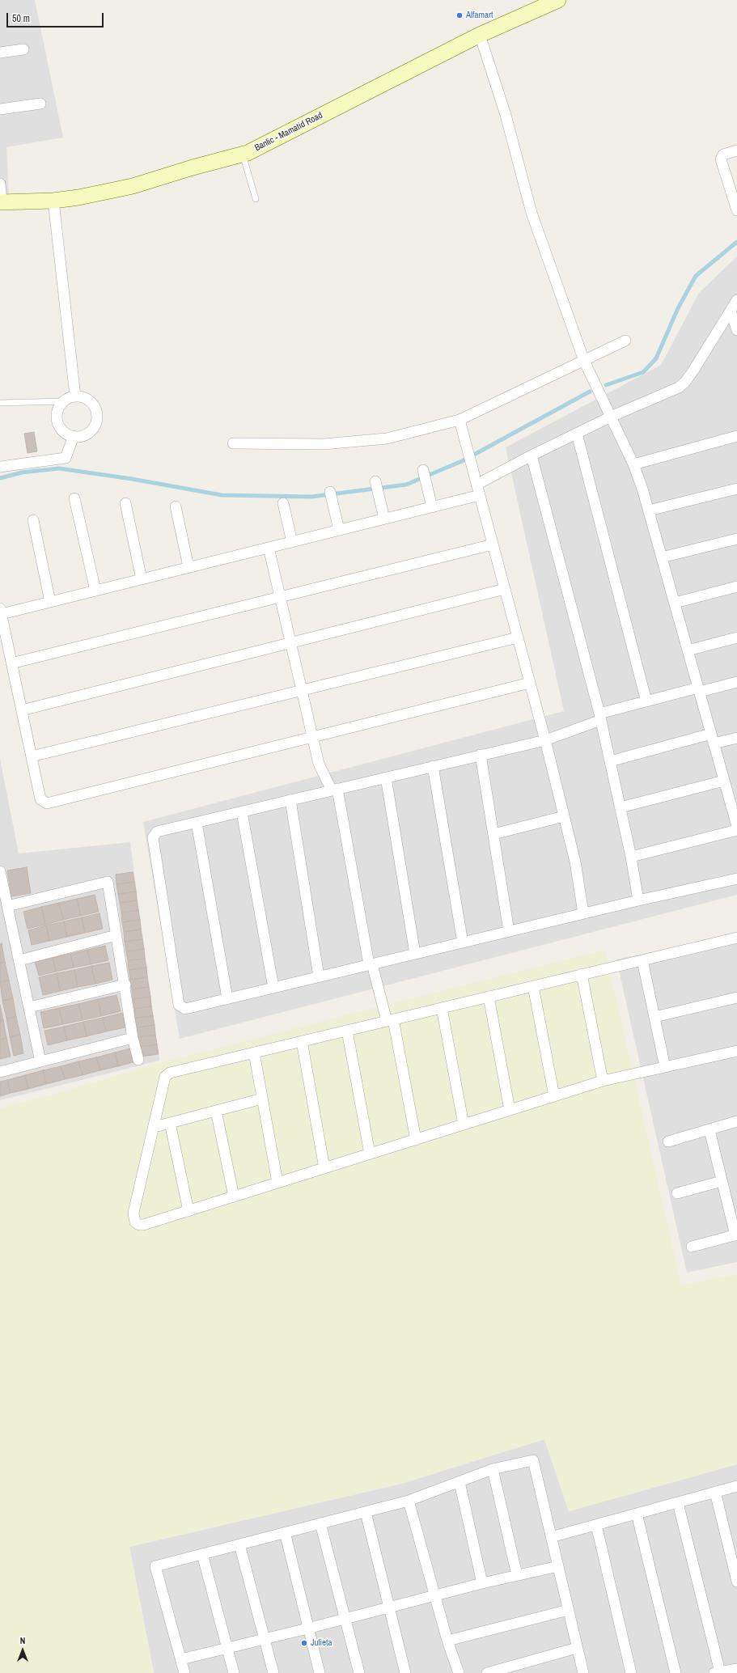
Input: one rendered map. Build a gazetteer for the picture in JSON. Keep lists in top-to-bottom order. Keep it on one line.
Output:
{"streets":{"main road":["Banlic - Mamatid Road"]},"places":["Alfamart","Julieta"],"scale_bar":"50 m","north":"top"}
